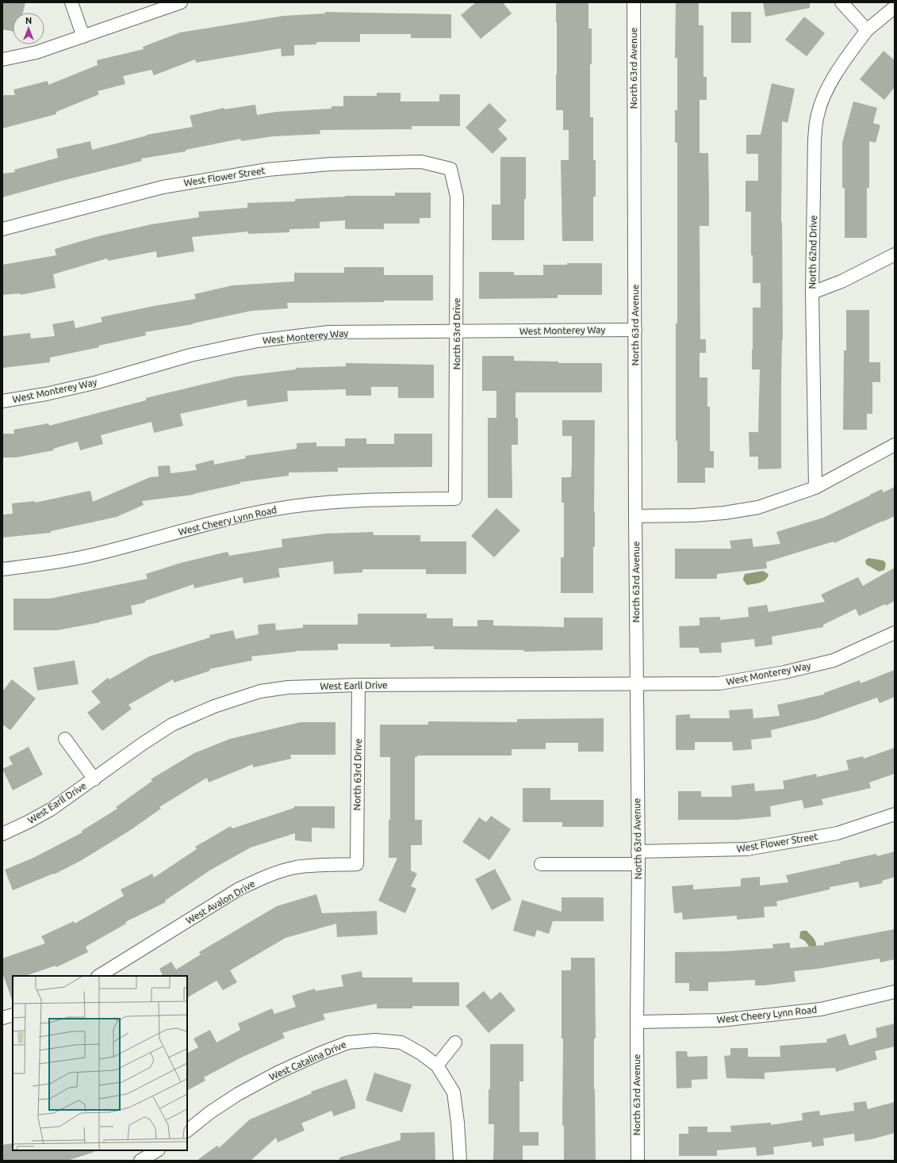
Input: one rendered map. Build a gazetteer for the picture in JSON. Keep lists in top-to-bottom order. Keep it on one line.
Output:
{"streets":{"street":["North 63rd Avenue","West Flower Street","North 62nd Drive","West Monterey Way","North 63rd Drive","West Cheery Lynn Road","West Earll Drive","West Avalon Drive","West Catalina Drive"]},"crossings":[["North 63rd Avenue","West Flower Street"],["North 63rd Avenue","West Monterey Way"],["North 63rd Avenue","West Cheery Lynn Road"],["North 63rd Avenue","West Earll Drive"],["West Flower Street","North 63rd Drive"],["West Monterey Way","North 63rd Drive"],["West Monterey Way","West Earll Drive"],["North 63rd Drive","West Cheery Lynn Road"],["North 63rd Drive","West Earll Drive"],["North 63rd Drive","West Avalon Drive"]],"north":"top"}
